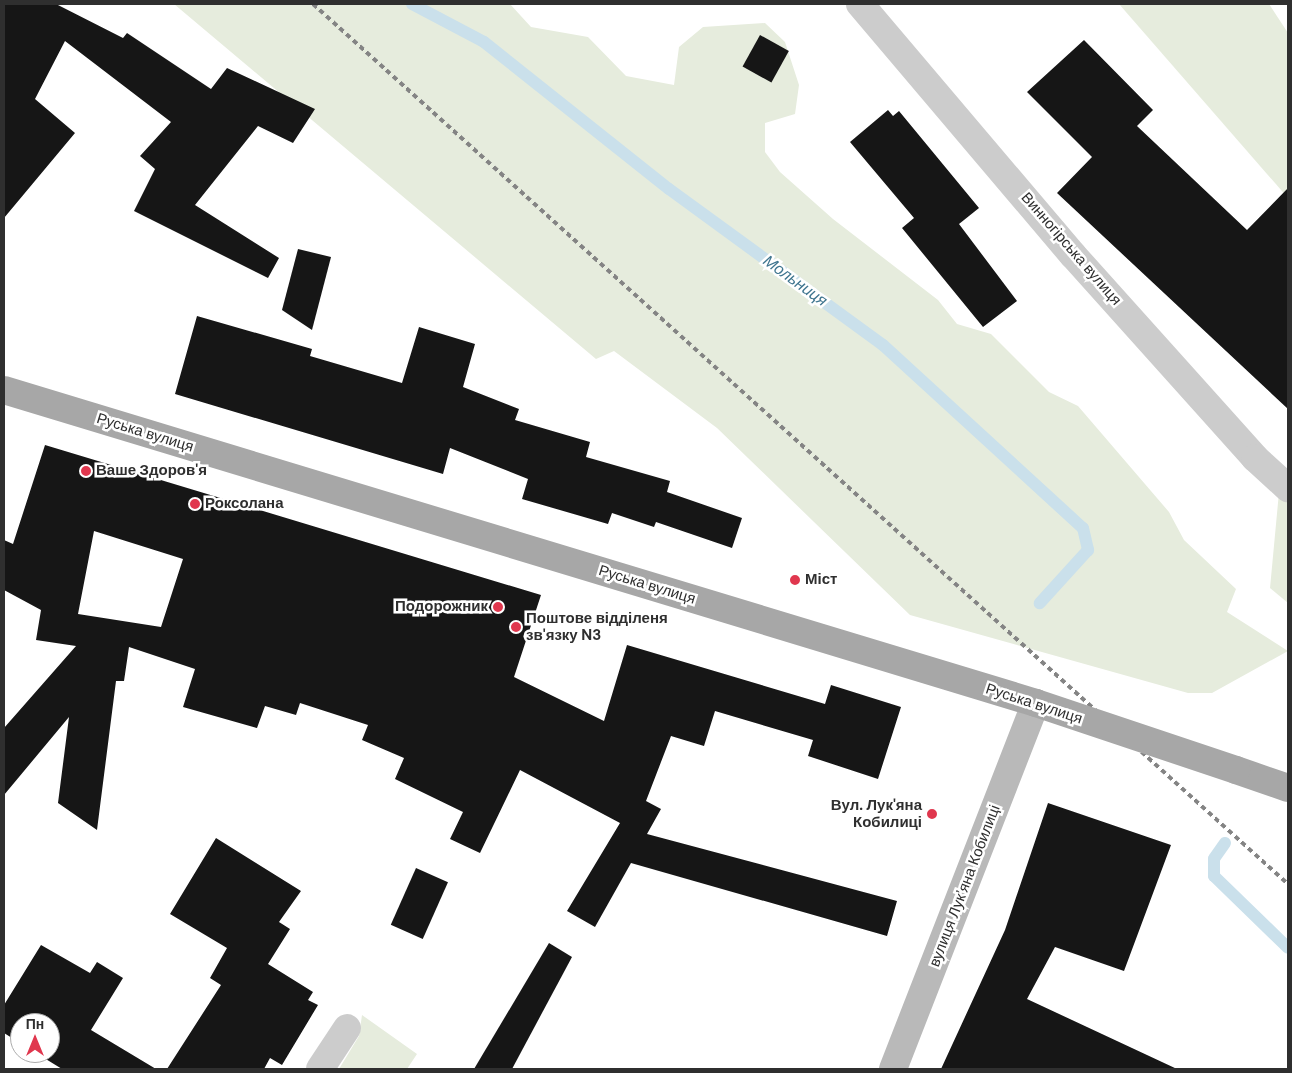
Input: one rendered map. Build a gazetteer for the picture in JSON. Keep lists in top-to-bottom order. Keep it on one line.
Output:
{"streets":{"main road":["Руська вулиця"],"street":["Винногірська вулиця","вулиця Лукʼяна Кобилиці"]},"crossings":[["Руська вулиця","вулиця Лукʼяна Кобилиці"]],"water":["Мольниця"],"places":["Ваше Здоров'я","Роксолана","Міст","Подорожник","Поштове відділеня зв'язку N3","Вул. Лук'яна Кобилиці"],"north":"top"}
